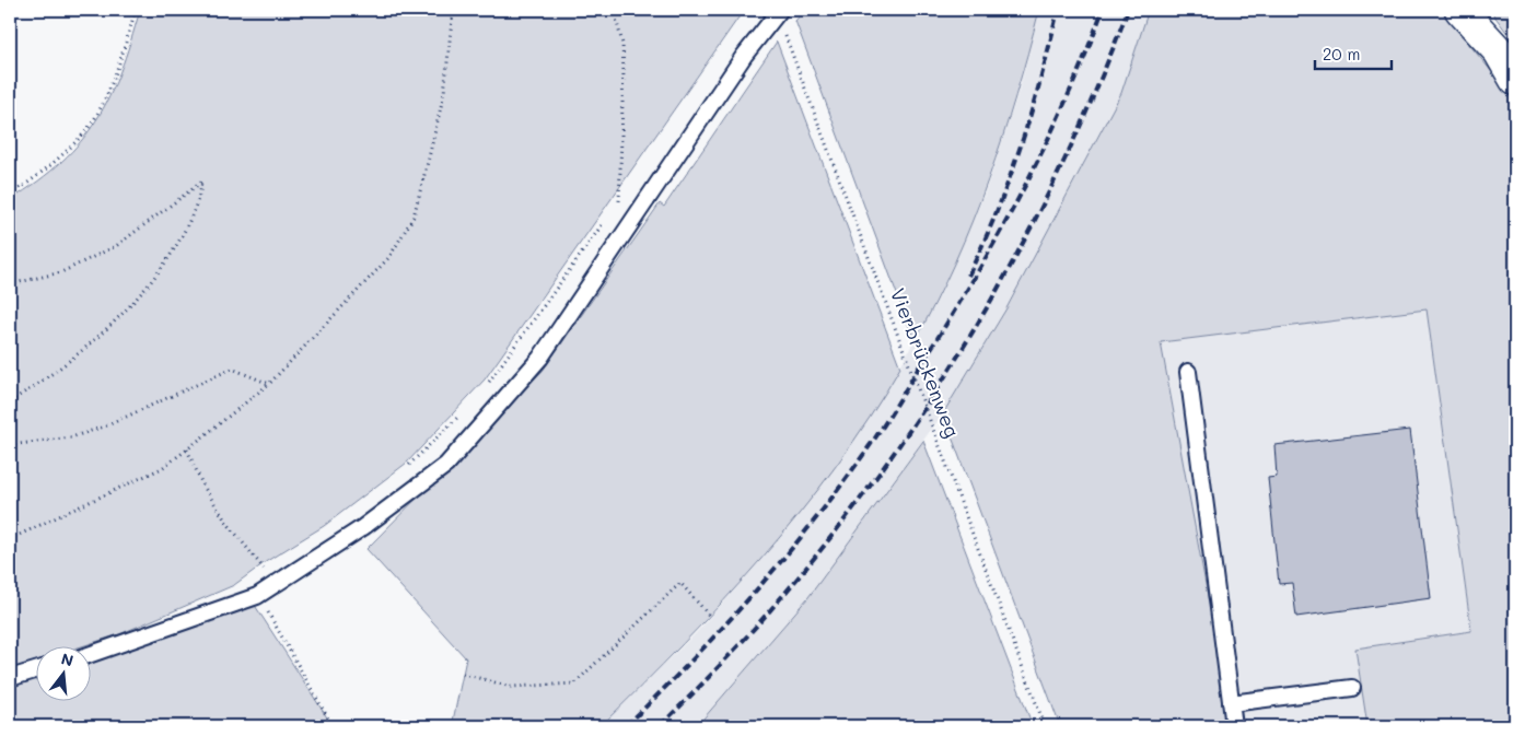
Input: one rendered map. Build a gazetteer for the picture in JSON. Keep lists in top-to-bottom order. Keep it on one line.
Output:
{"streets":{"path":["Vierbrückenweg"]},"scale_bar":"20 m","north":"top"}
